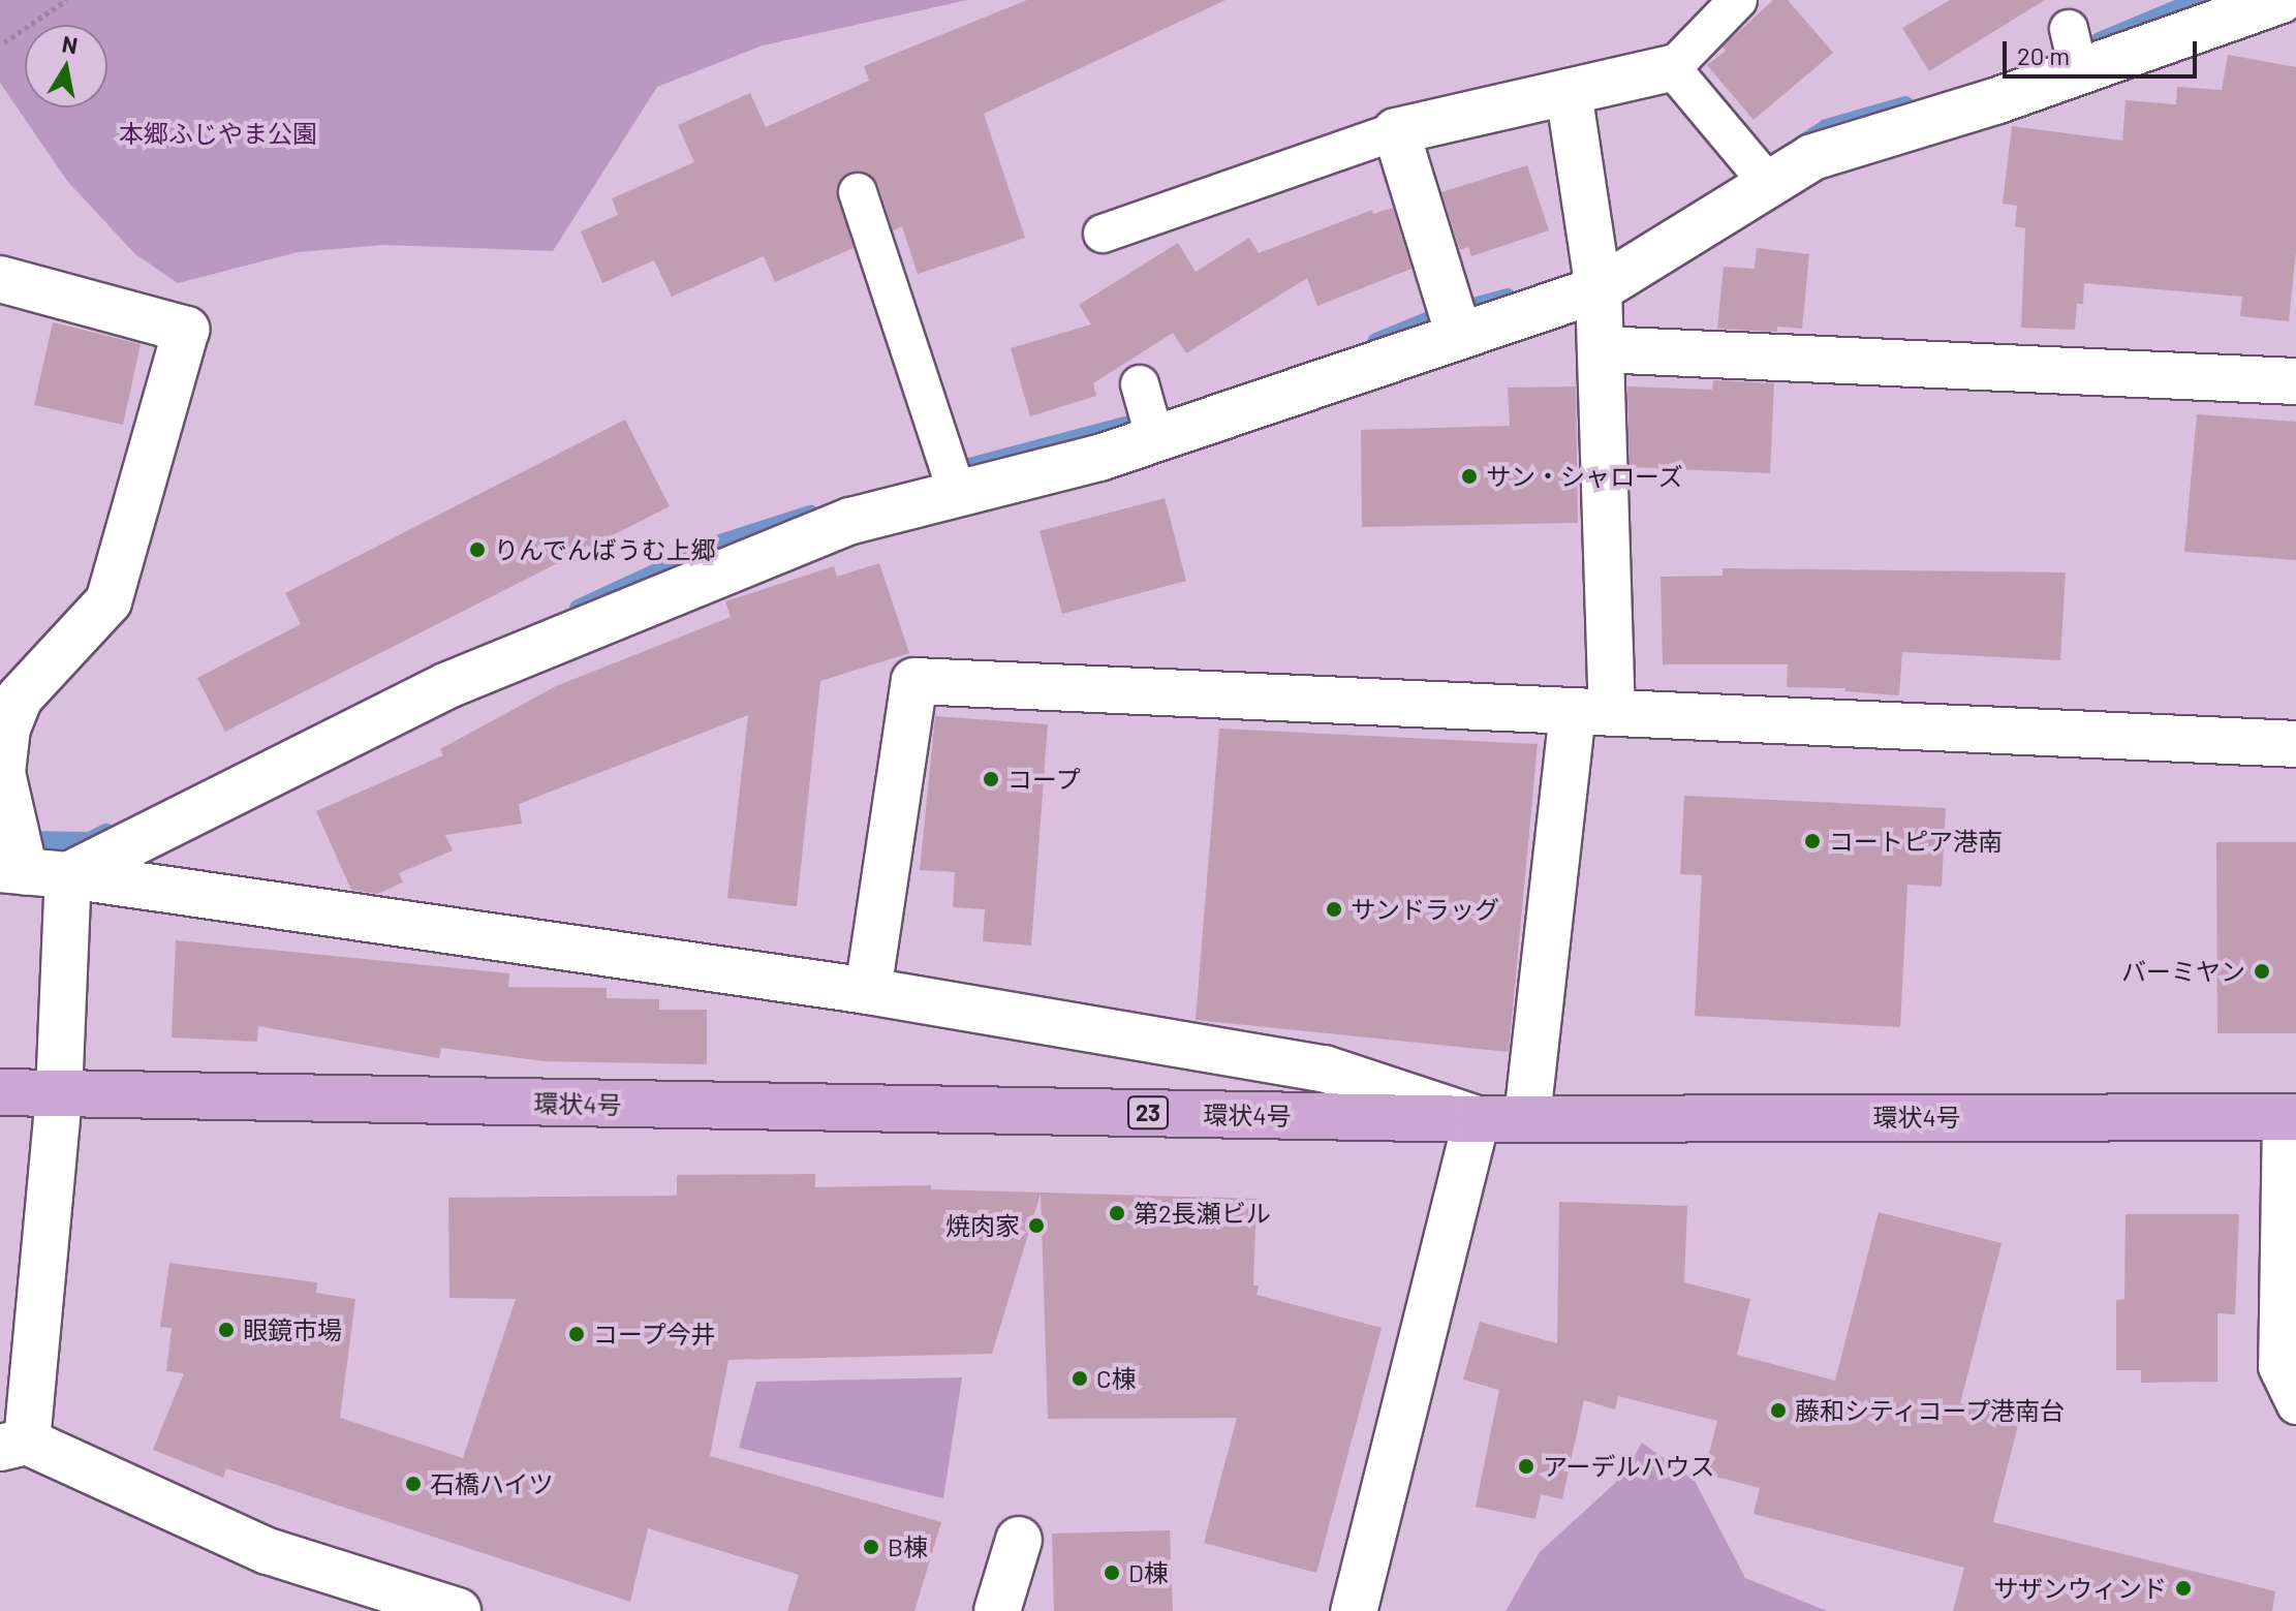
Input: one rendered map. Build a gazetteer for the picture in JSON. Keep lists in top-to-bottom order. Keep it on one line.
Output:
{"streets":{"main road":["環状4号","23"]},"parks":["本郷ふじやま公園"],"places":["サン・シャローズ","りんでんばうむ上郷","コープ","コートピア港南","サンドラッグ","バーミヤン","第2長瀬ビル","焼肉家","眼鏡市場","コープ今井","C棟","藤和シティコープ港南台","アーデルハウス","石橋ハイツ","B棟","D棟","サザンウィンド"],"scale_bar":"20 m","north":"top"}
